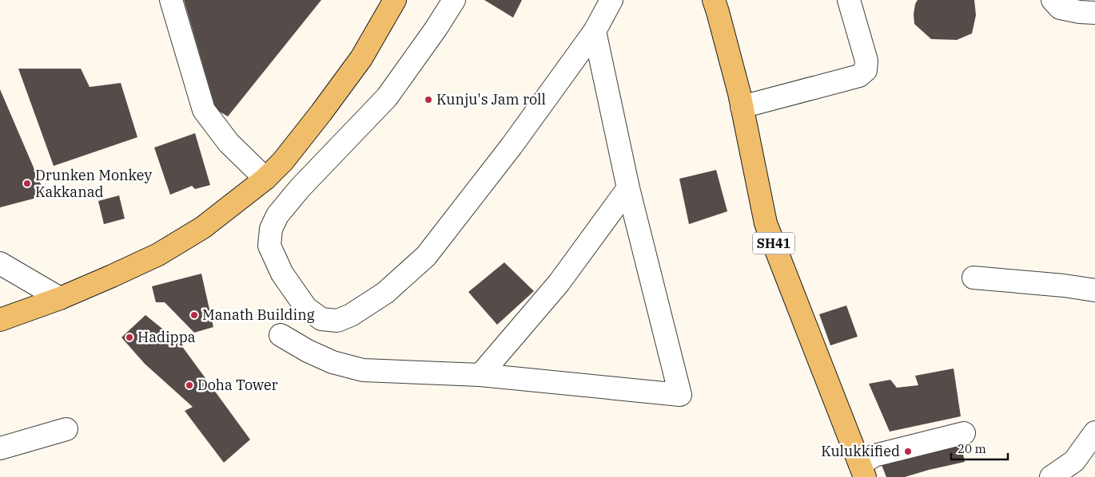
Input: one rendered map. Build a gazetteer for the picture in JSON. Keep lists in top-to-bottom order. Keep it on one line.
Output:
{"streets":{"main road":["SH41"]},"places":["Kunju's Jam roll","Drunken Monkey Kakkanad","Manath Building","Hadippa","Doha Tower","Kulukkified"],"scale_bar":"20 m"}
